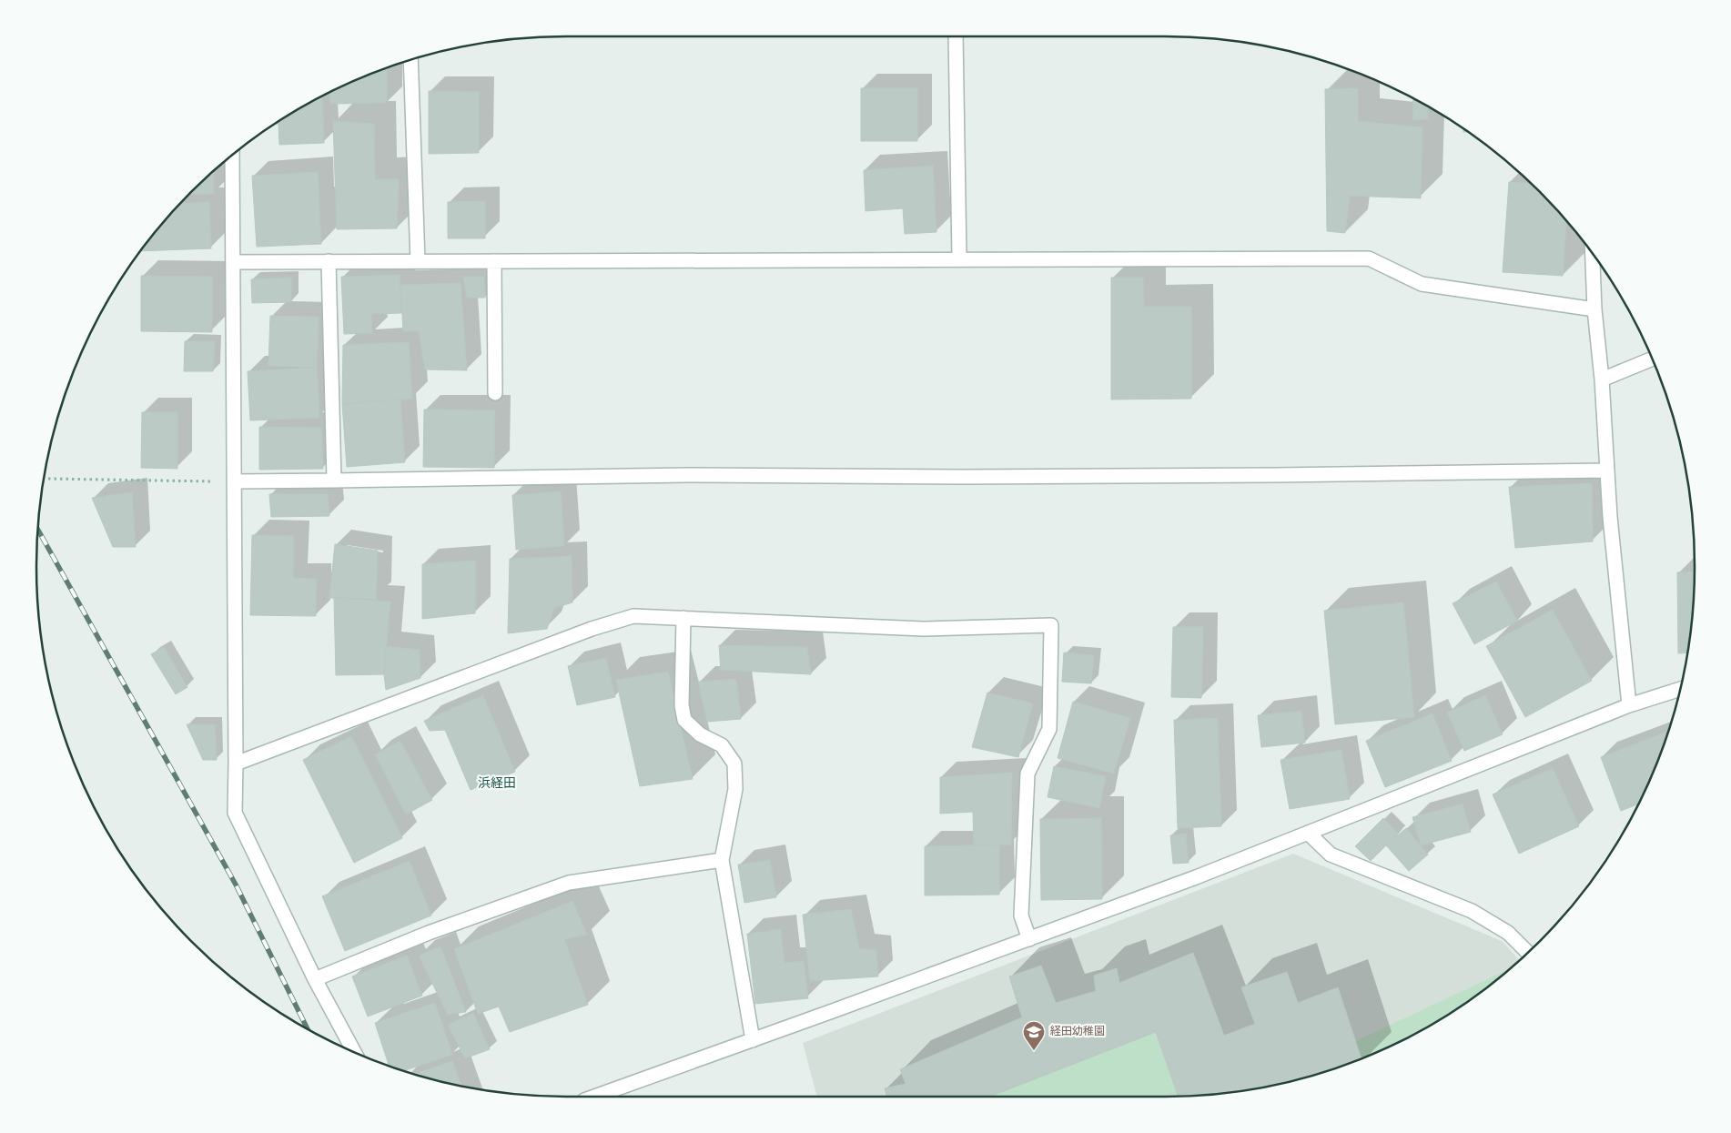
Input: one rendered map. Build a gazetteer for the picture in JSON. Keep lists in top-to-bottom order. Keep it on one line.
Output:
{"districts":["浜経田"],"places":{"school or university":["経田幼稚園"]}}
